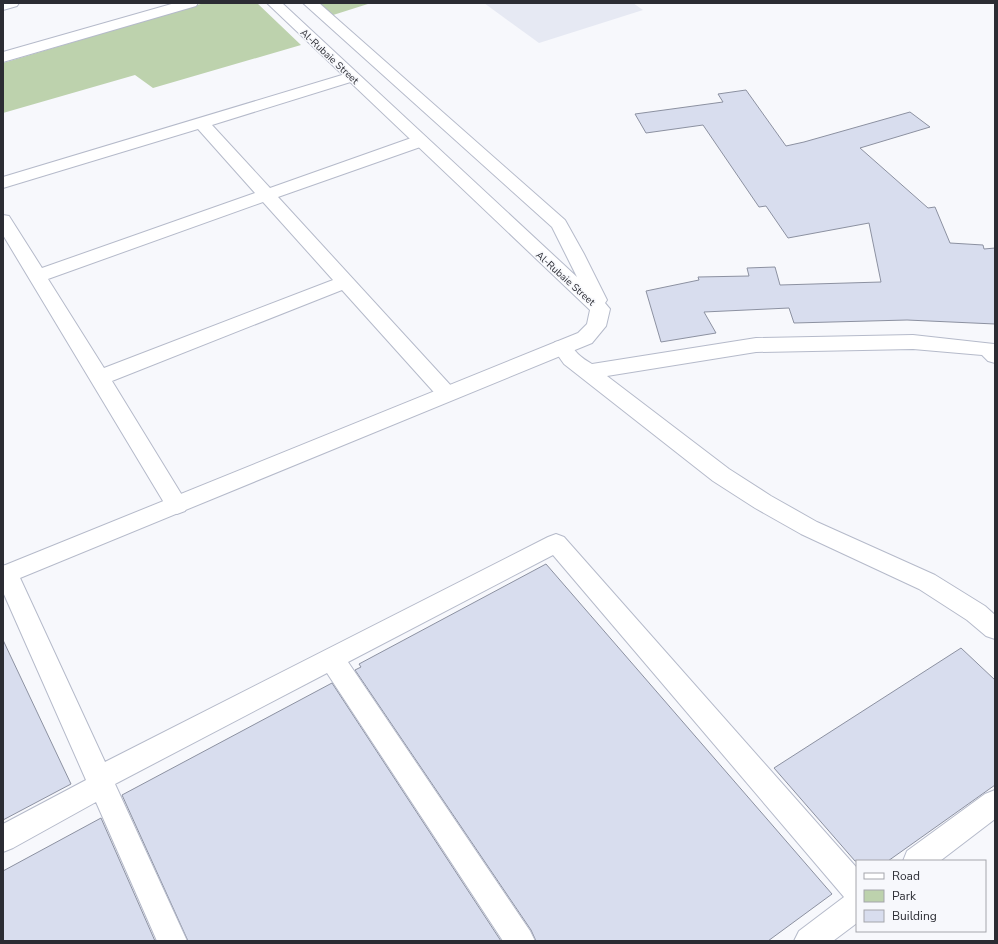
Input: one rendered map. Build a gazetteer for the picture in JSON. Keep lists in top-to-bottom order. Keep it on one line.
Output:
{"streets":{"street":["Al-Rubaie Street"]},"legend":["Road","Park","Building"]}
